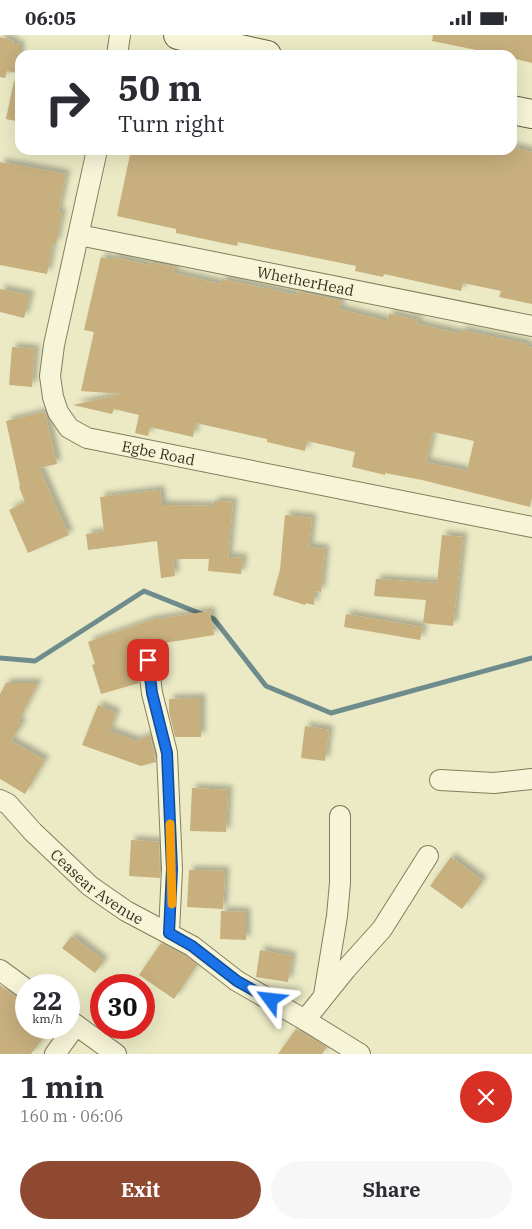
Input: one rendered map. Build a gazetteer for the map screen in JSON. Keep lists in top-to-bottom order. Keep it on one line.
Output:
{"streets":{"street":["WhetherHead","Egbe Road","Ceasear Avenue"]},"crossings":[["WhetherHead","Egbe Road"]],"page":{"status":"06:05","turn":["50 m","Turn right"],"speed":"22 km/h","limit":"30","heading":["1 min","160 m · 06:06"],"buttons":["Exit","Share"]}}
